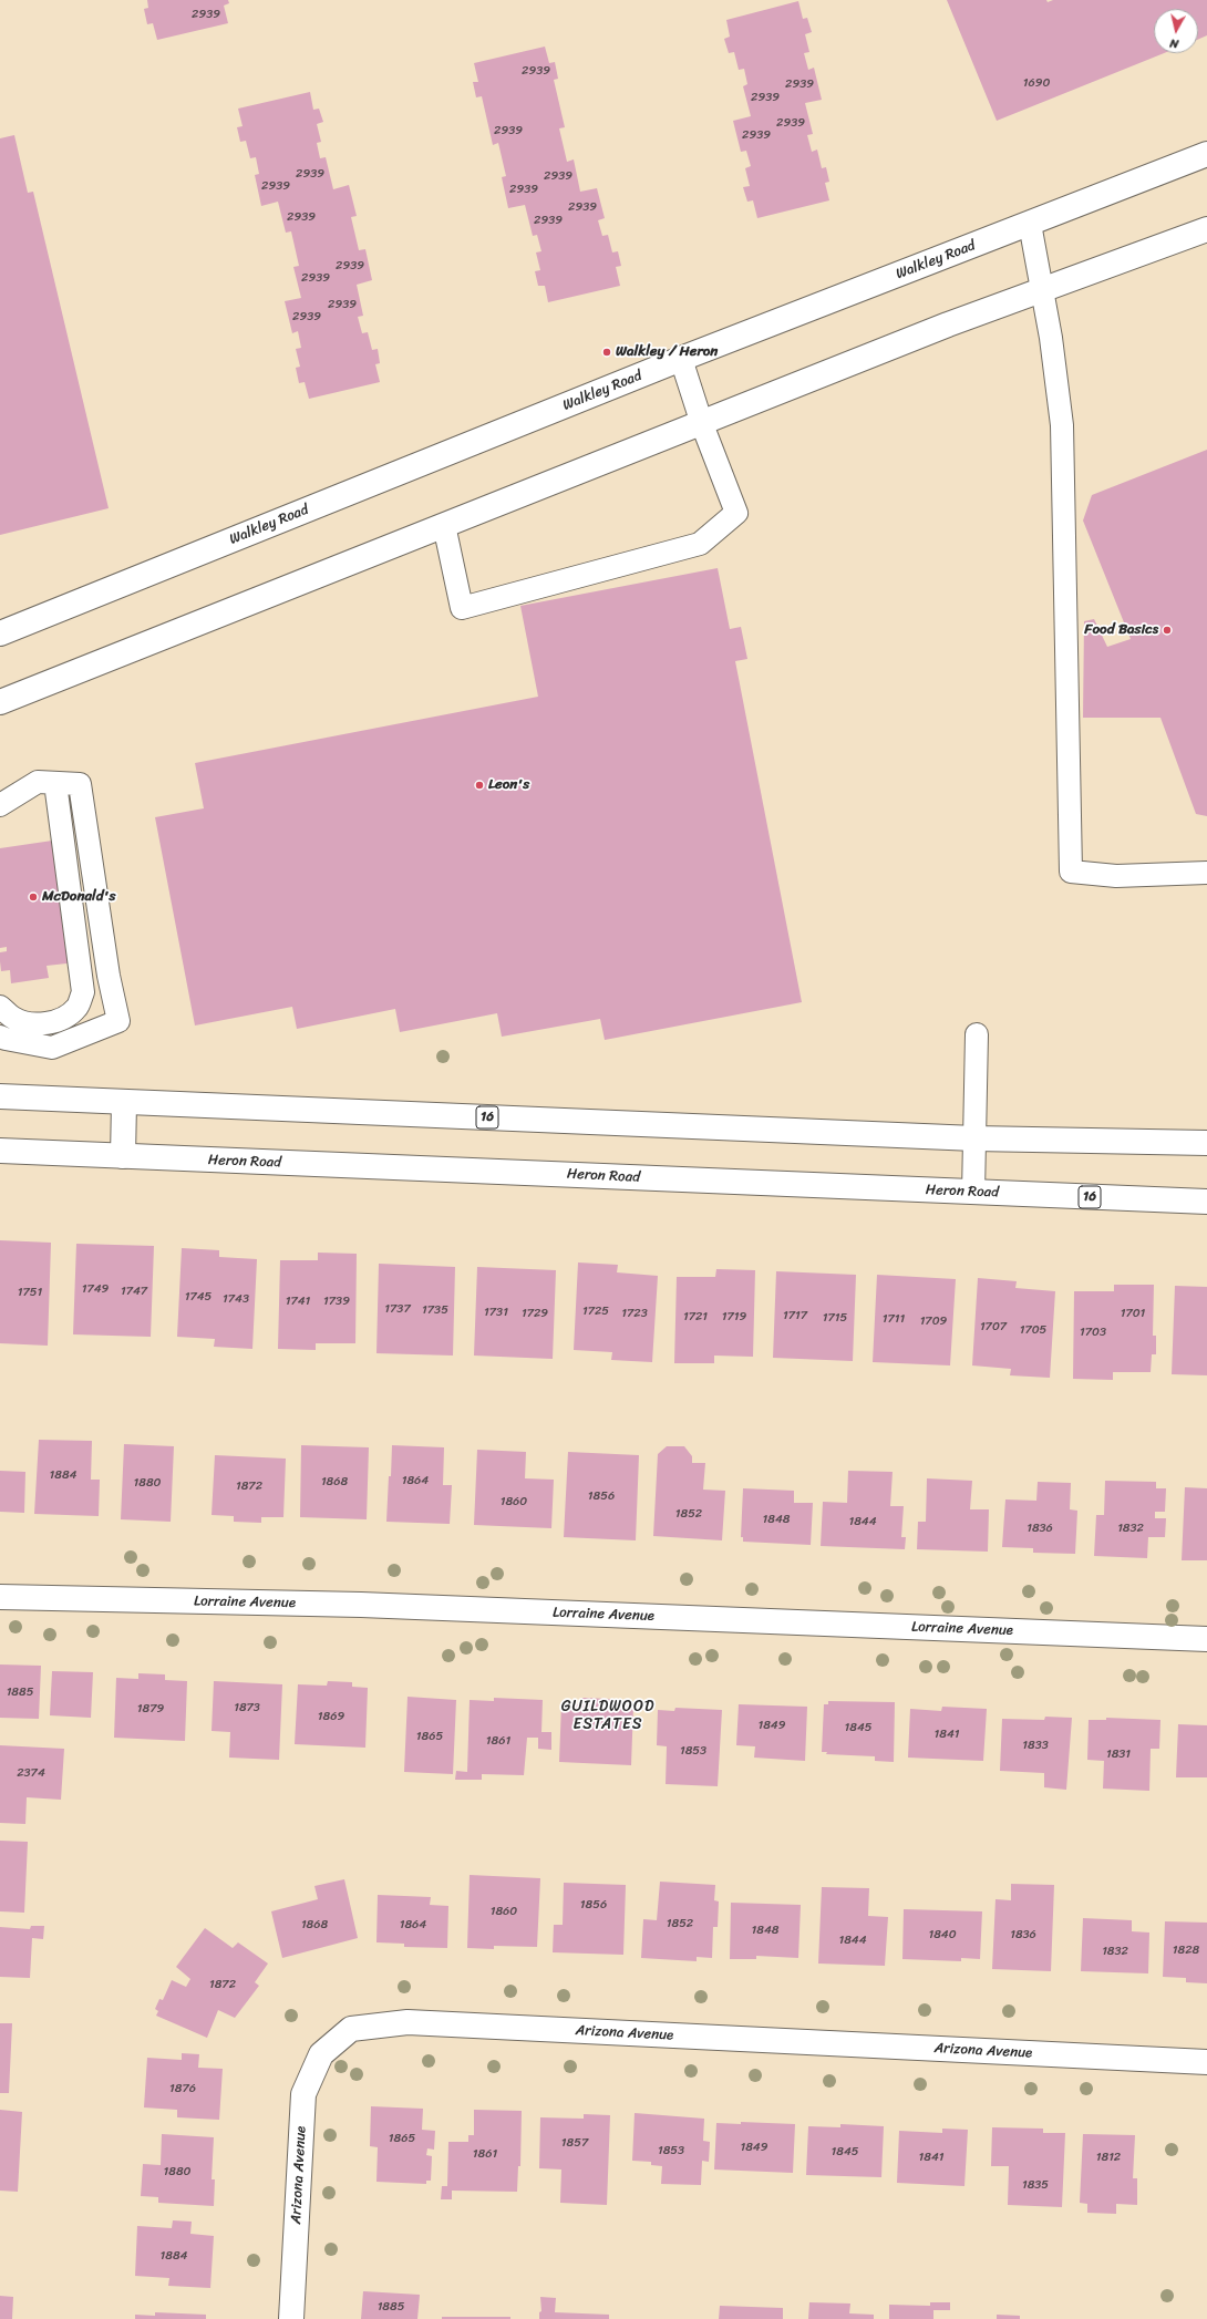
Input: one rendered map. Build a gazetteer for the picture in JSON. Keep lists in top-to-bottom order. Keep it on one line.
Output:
{"streets":{"main road":["Walkley Road","16","Heron Road","Lorraine Avenue","Arizona Avenue"]},"districts":["GUILDWOOD ESTATES"],"places":["Walkley / Heron","Food Basics","Leon's","McDonald's"],"house_numbers":["2939","2939","1690","2939","2939","2939","2939","2939","2939","2939","2939","2939","2939","2939","2939","2939","2939","2939","2939","1749","1747","1751","1745","1743","1741","1739","1737","1735","1725","1731","1729","1723","1701","1717","1721","1719","1715","1711","1709","1707","1705","1703","1884","1864","1868","1880","1872","1856","1860","1852","1848","1844","1836","1832","1885","1873","1879","1869","1849","1845","1841","1865","1861","1833","1853","1831","2374","1856","1860","1852","1868","1864","1848","1840","1836","1844","1828","1832","1872","1876","1865","1857","1849","1853","1845","1861","1841","1812","1880","1835","1884","1885"],"north":"bottom"}
